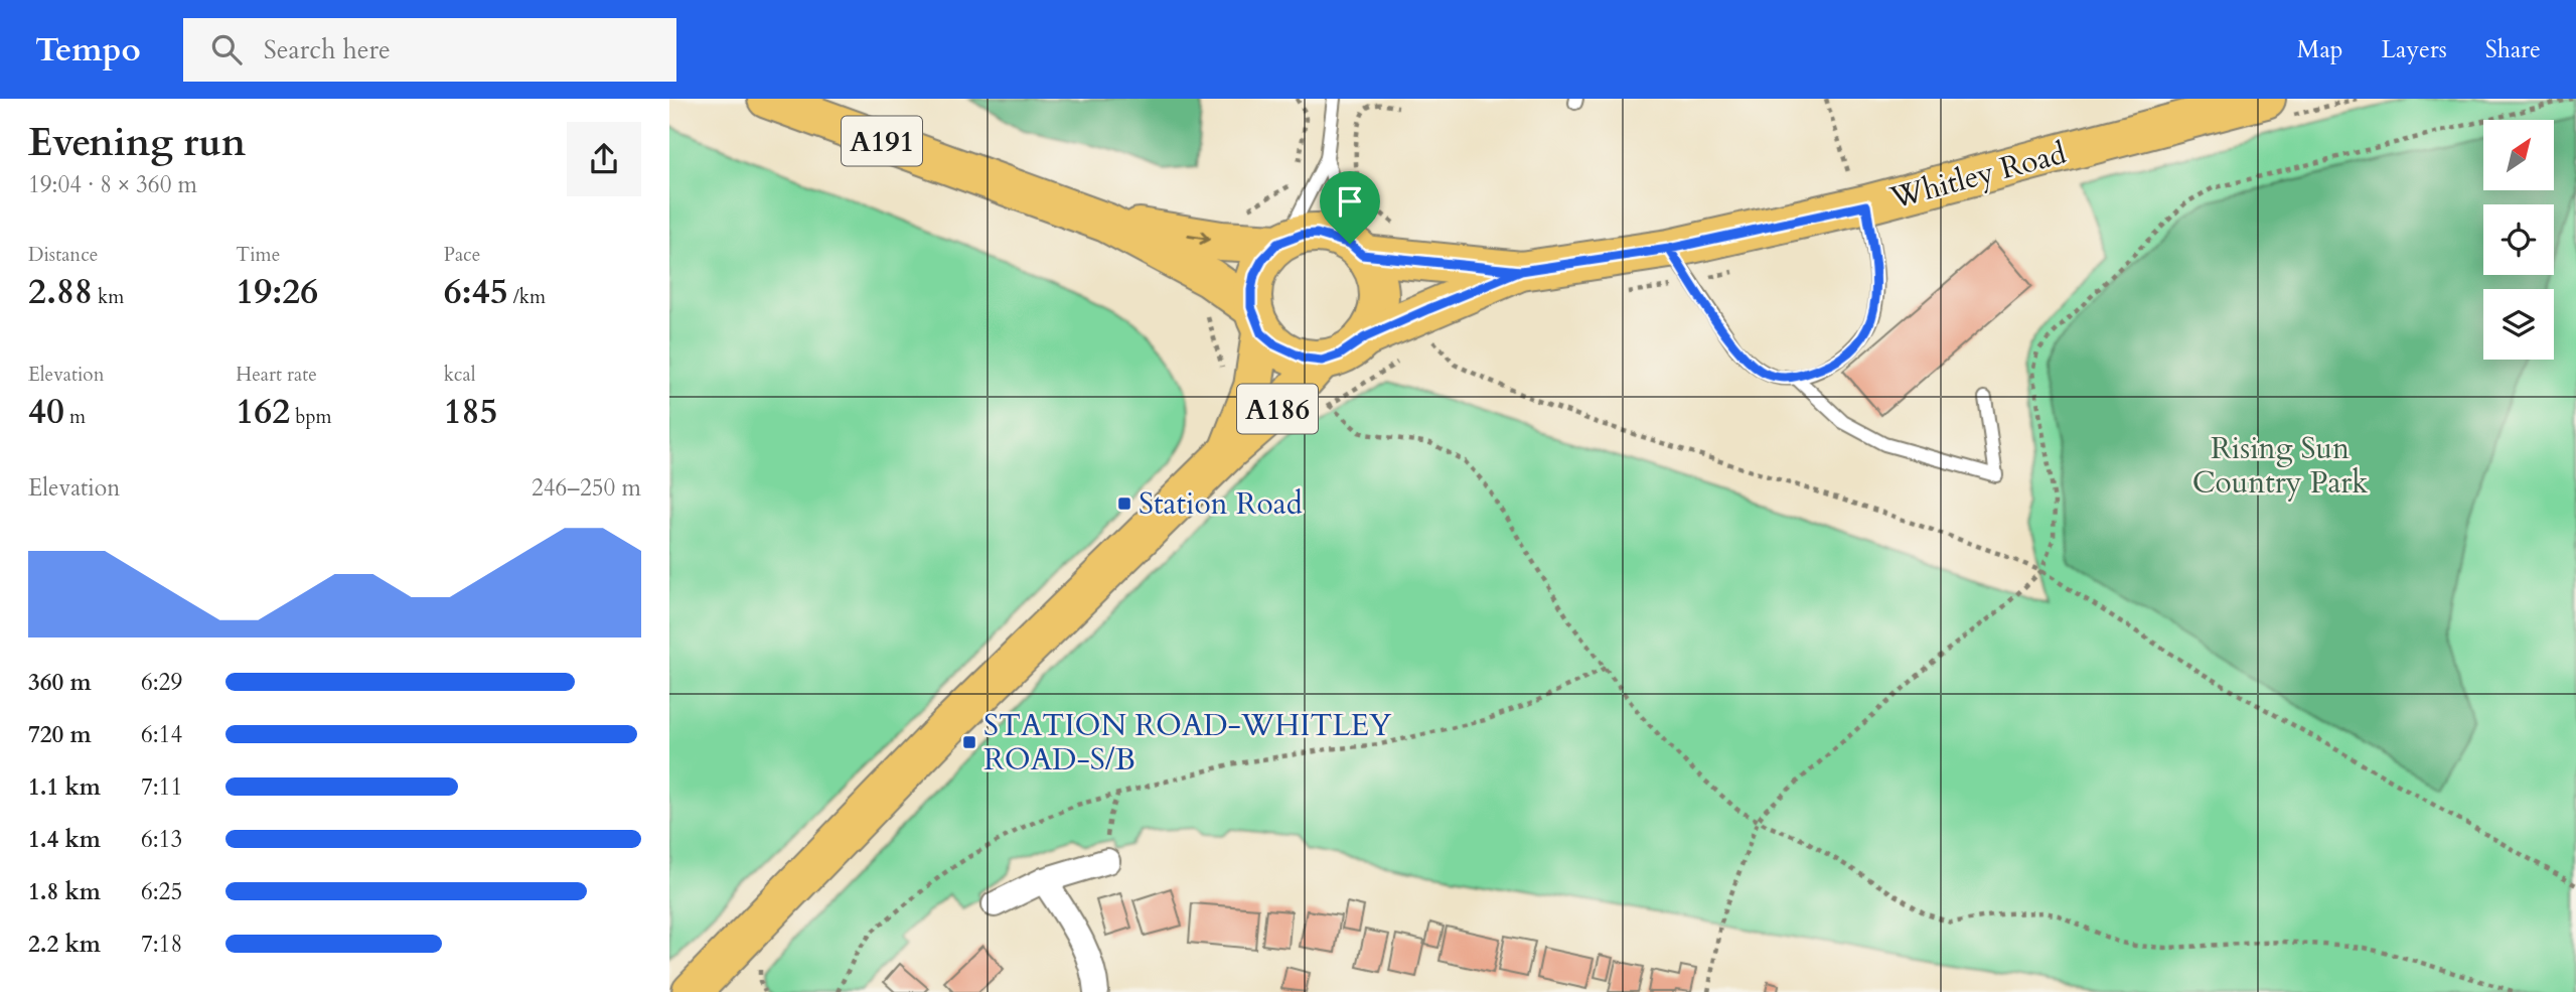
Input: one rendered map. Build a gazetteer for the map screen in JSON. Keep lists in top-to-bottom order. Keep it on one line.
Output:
{"streets":{"main road":["A191","Whitley Road","A186"]},"crossings":[["A191","Whitley Road"],["A191","A186"],["Whitley Road","A186"]],"parks":["Rising Sun Country Park"],"places":{"transit":["Station Road","STATION ROAD-WHITLEY ROAD-S/B"]},"north":"top right","page":{"header":"Tempo","search":"Search here","nav":["Map","Layers","Share"],"heading":["Evening run","19:04 · 8 × 360 m"],"stats":[["Distance","2.88 km"],["Time","19:26"],["Pace","6:45 /km"],["Elevation","40 m"],["Heart rate","162 bpm"],["kcal","185"]],"chart":["Elevation","246–250 m"],"list":[{"name":"360 m","note":"6:29"},{"name":"720 m","note":"6:14"},{"name":"1.1 km","note":"7:11"},{"name":"1.4 km","note":"6:13"},{"name":"1.8 km","note":"6:25"},{"name":"2.2 km","note":"7:18"}]}}
